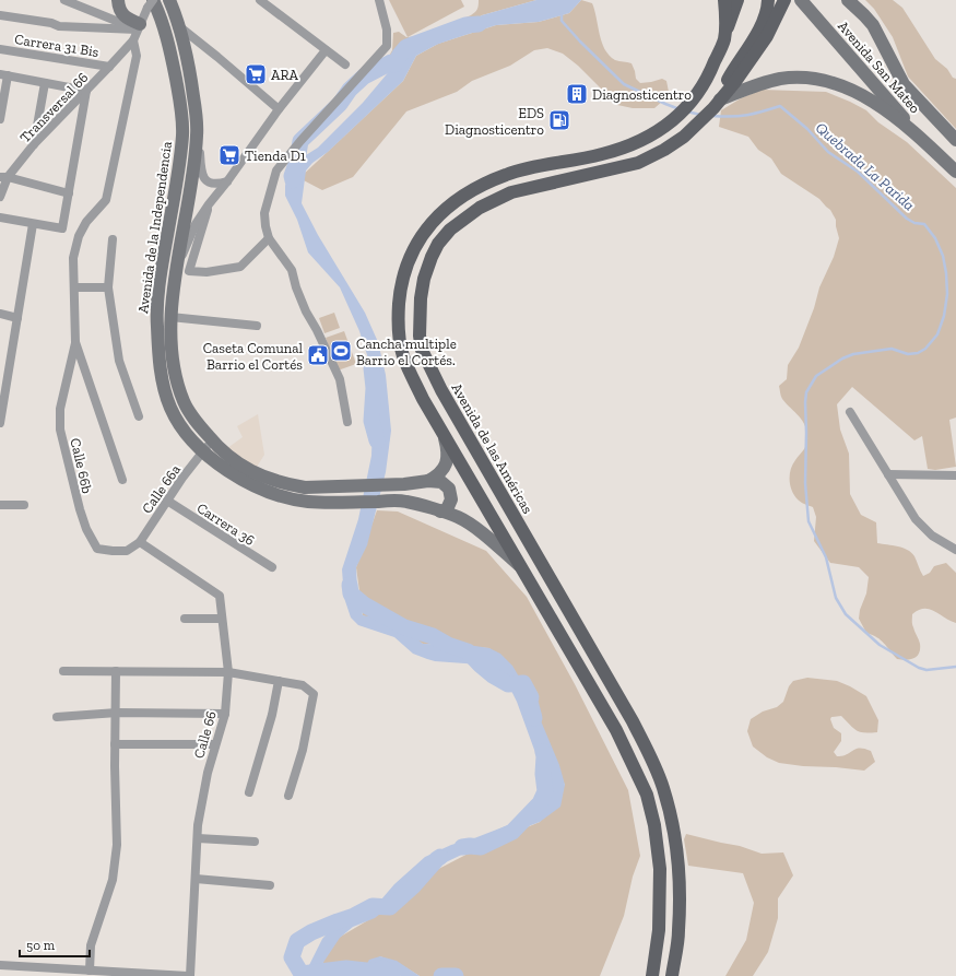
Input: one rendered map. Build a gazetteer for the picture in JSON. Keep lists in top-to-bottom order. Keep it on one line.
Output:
{"streets":{"main road":["Avenida San Mateo","Avenida de la Independencia","Avenida de las Américas"],"street":["Carrera 31 Bis","Transversal 66","Calle 66b","Calle 66a","Carrera 36","Calle 66"]},"crossings":[["Carrera 31 Bis","Transversal 66"],["Avenida San Mateo","Avenida de las Américas"],["Avenida de la Independencia","Calle 66a"],["Calle 66b","Calle 66a"],["Calle 66b","Calle 66"],["Calle 66a","Carrera 36"],["Calle 66a","Calle 66"]],"water":["Quebrada La Parida"],"places":{"supermarket":["ARA","Tienda D1"],"building":["Diagnosticentro"],"fuel station":["EDS Diagnosticentro"],"sports":["Cancha multiple Barrio el Cortés."],"public building":["Caseta Comunal Barrio el Cortés"]},"scale_bar":"50 m"}
